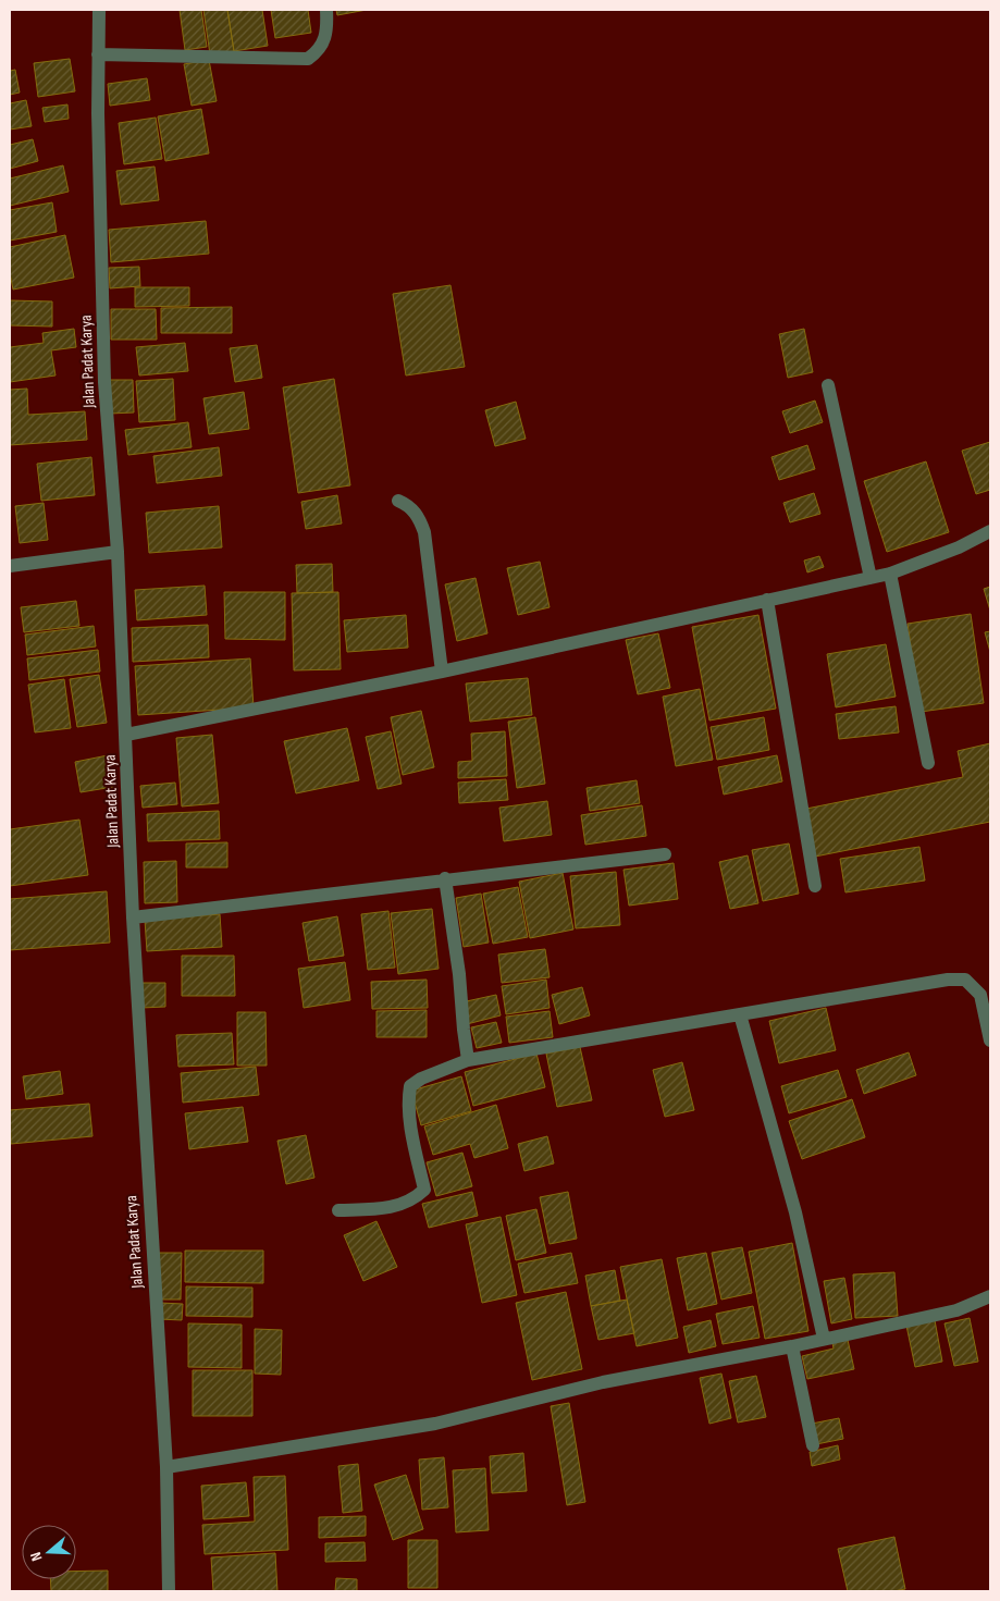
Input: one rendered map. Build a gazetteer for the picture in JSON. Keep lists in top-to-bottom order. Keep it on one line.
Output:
{"streets":{"street":["Jalan Padat Karya"]},"north":"left"}
